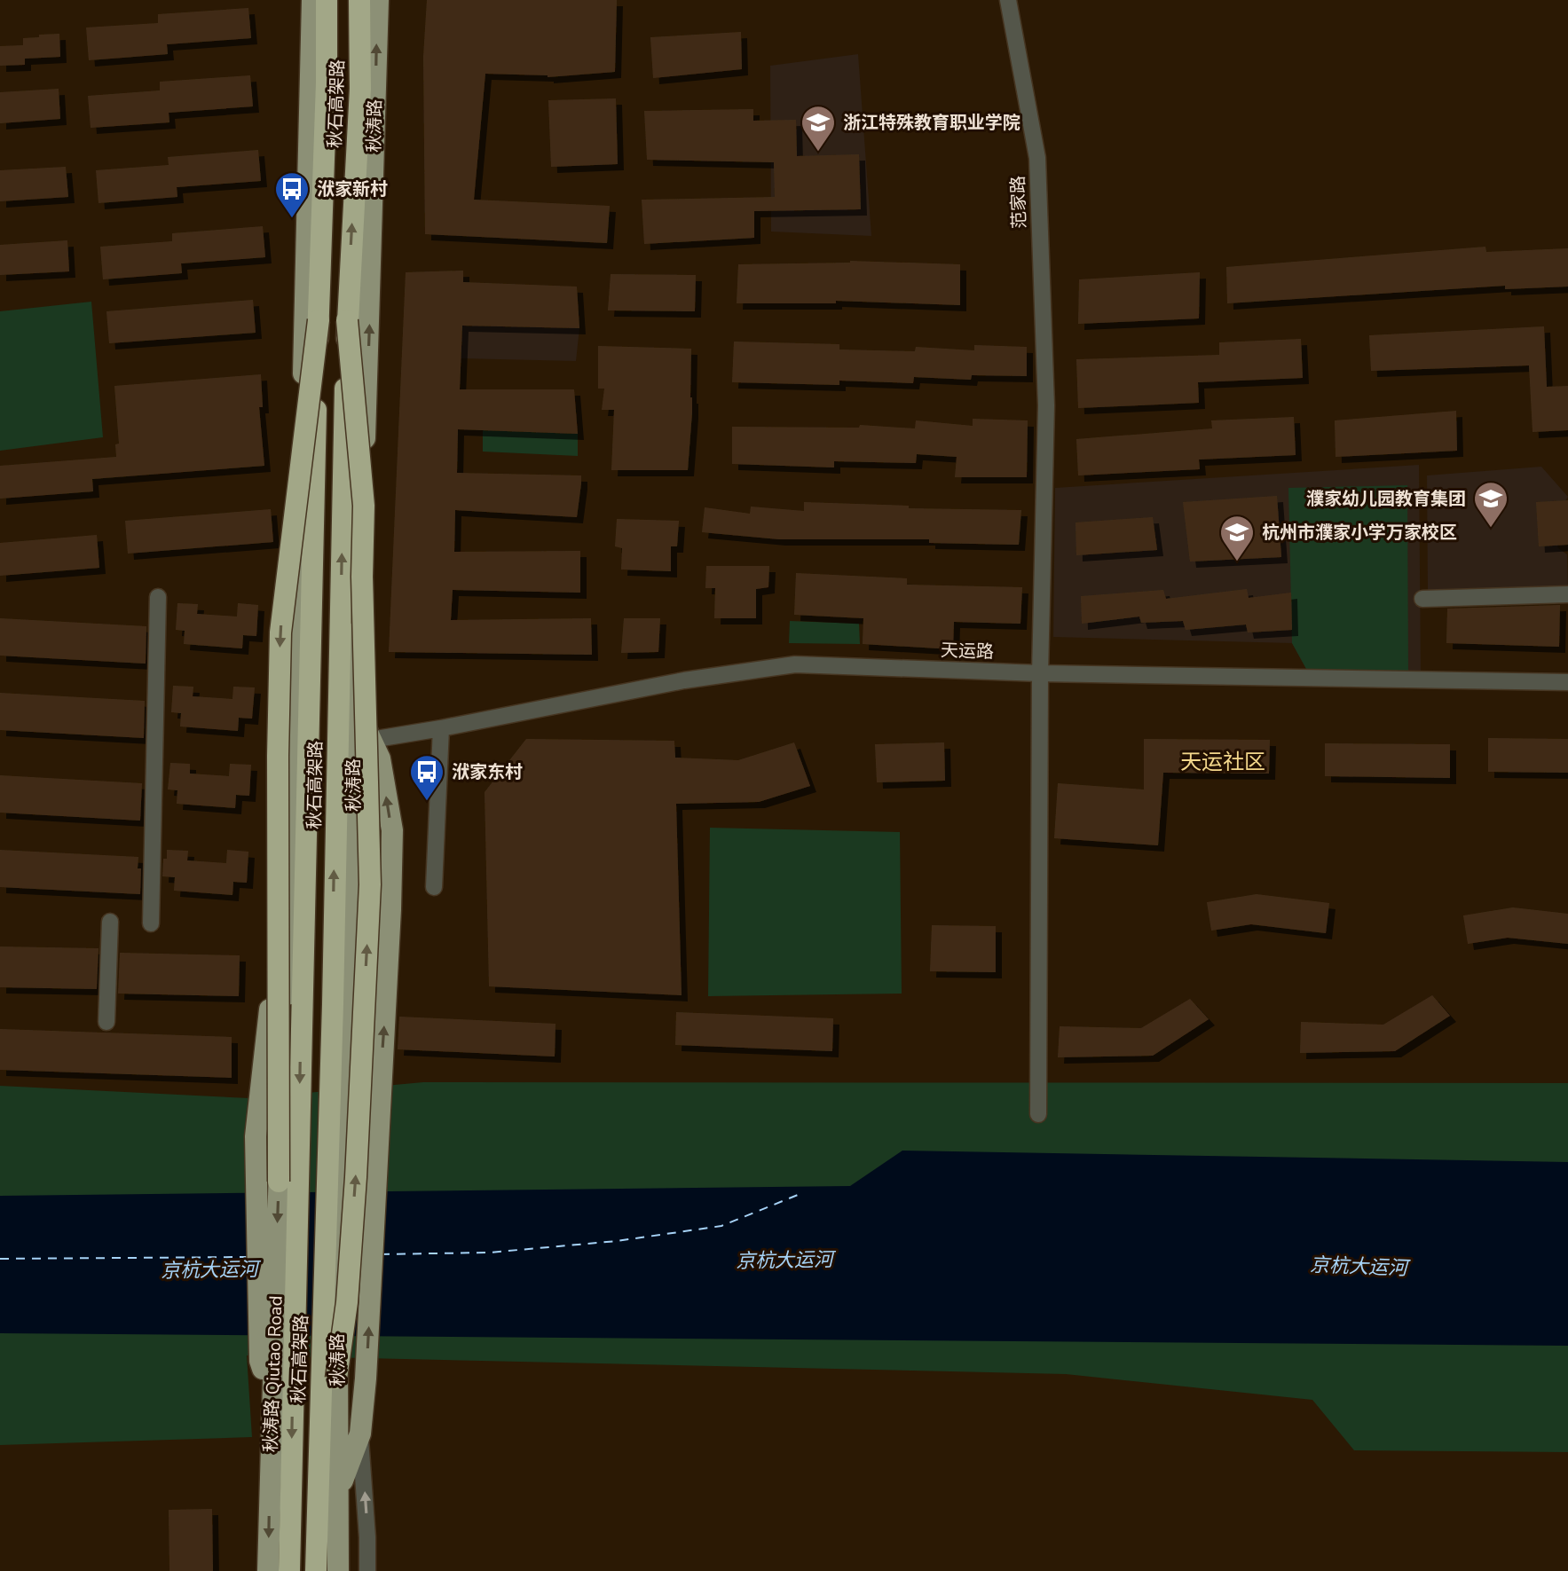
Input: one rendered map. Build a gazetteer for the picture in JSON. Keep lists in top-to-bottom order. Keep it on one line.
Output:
{"streets":{"highway":["秋石高架路"],"main road":["秋涛路","秋涛路 Qiutao Road"],"street":["范家路","天运路"]},"crossings":[["范家路","天运路"]],"districts":["天运社区"],"water":["京杭大运河"],"places":{"school or university":["浙江特殊教育职业学院","濮家幼儿园教育集团","杭州市濮家小学万家校区"],"bus stop":["洑家新村","洑家东村"]}}
